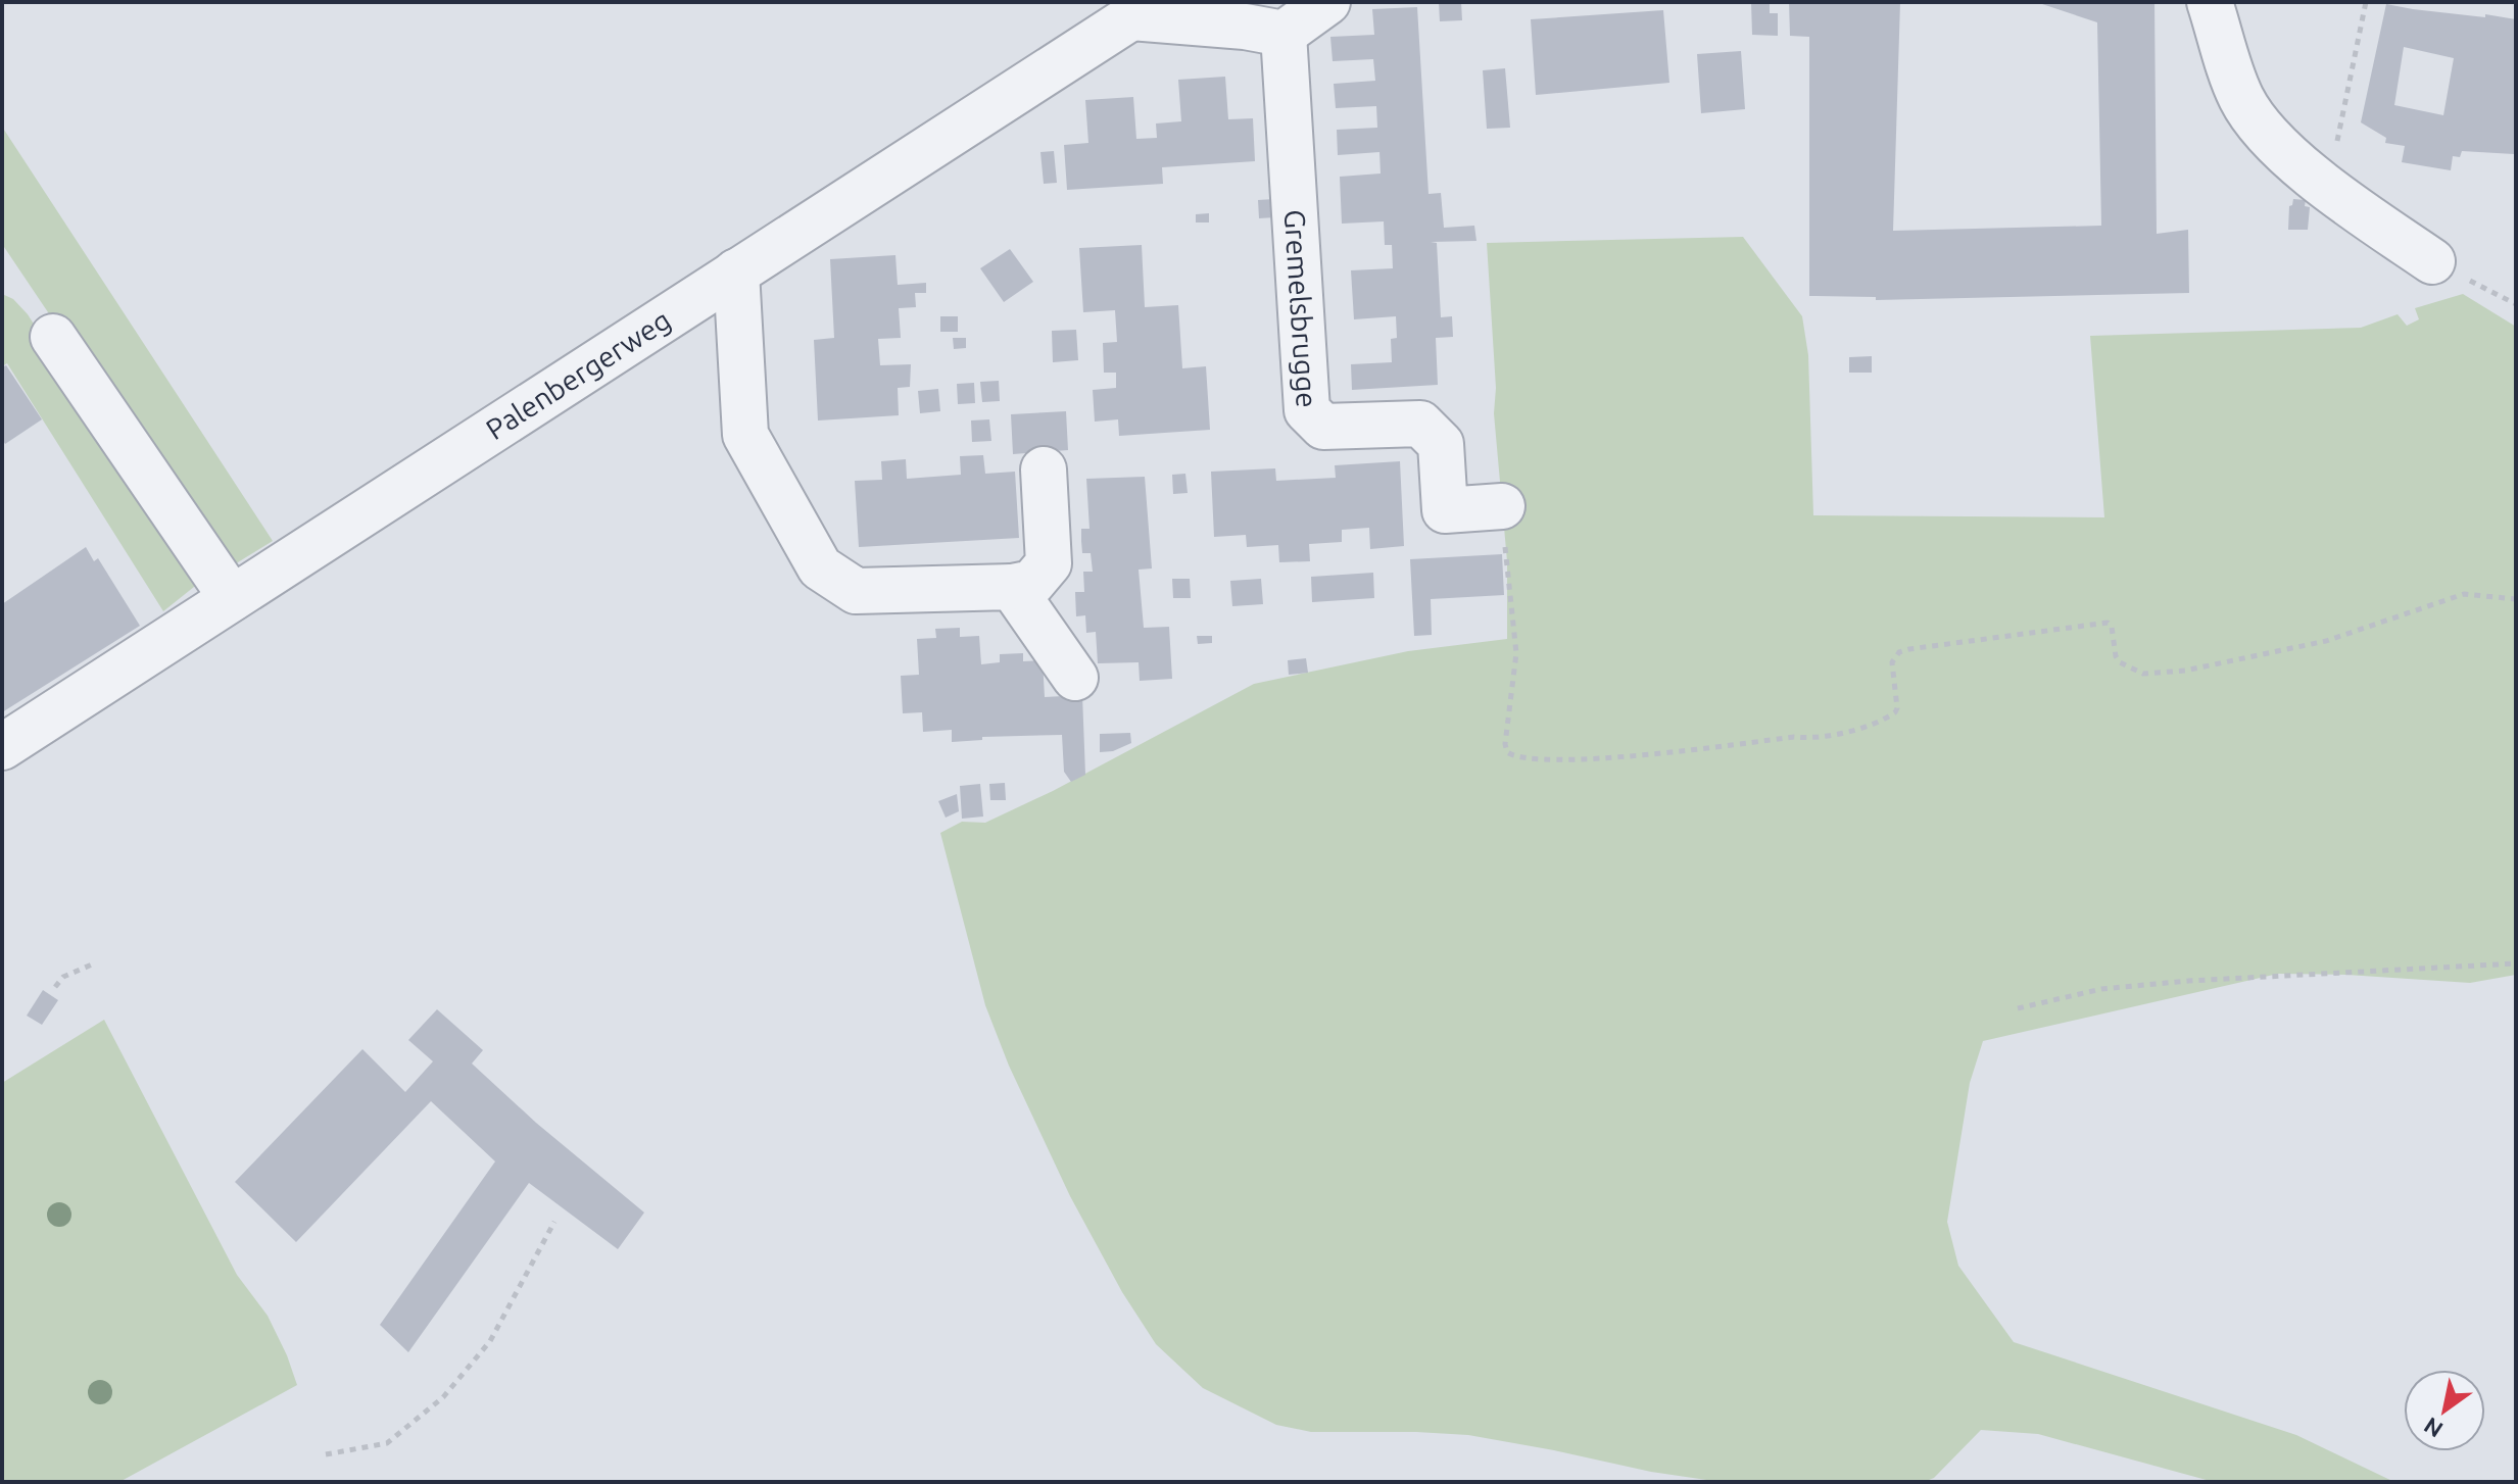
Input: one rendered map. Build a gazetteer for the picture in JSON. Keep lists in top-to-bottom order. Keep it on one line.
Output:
{"streets":{"street":["Gremelsbrugge","Palenbergerweg"]},"north":"bottom left"}
